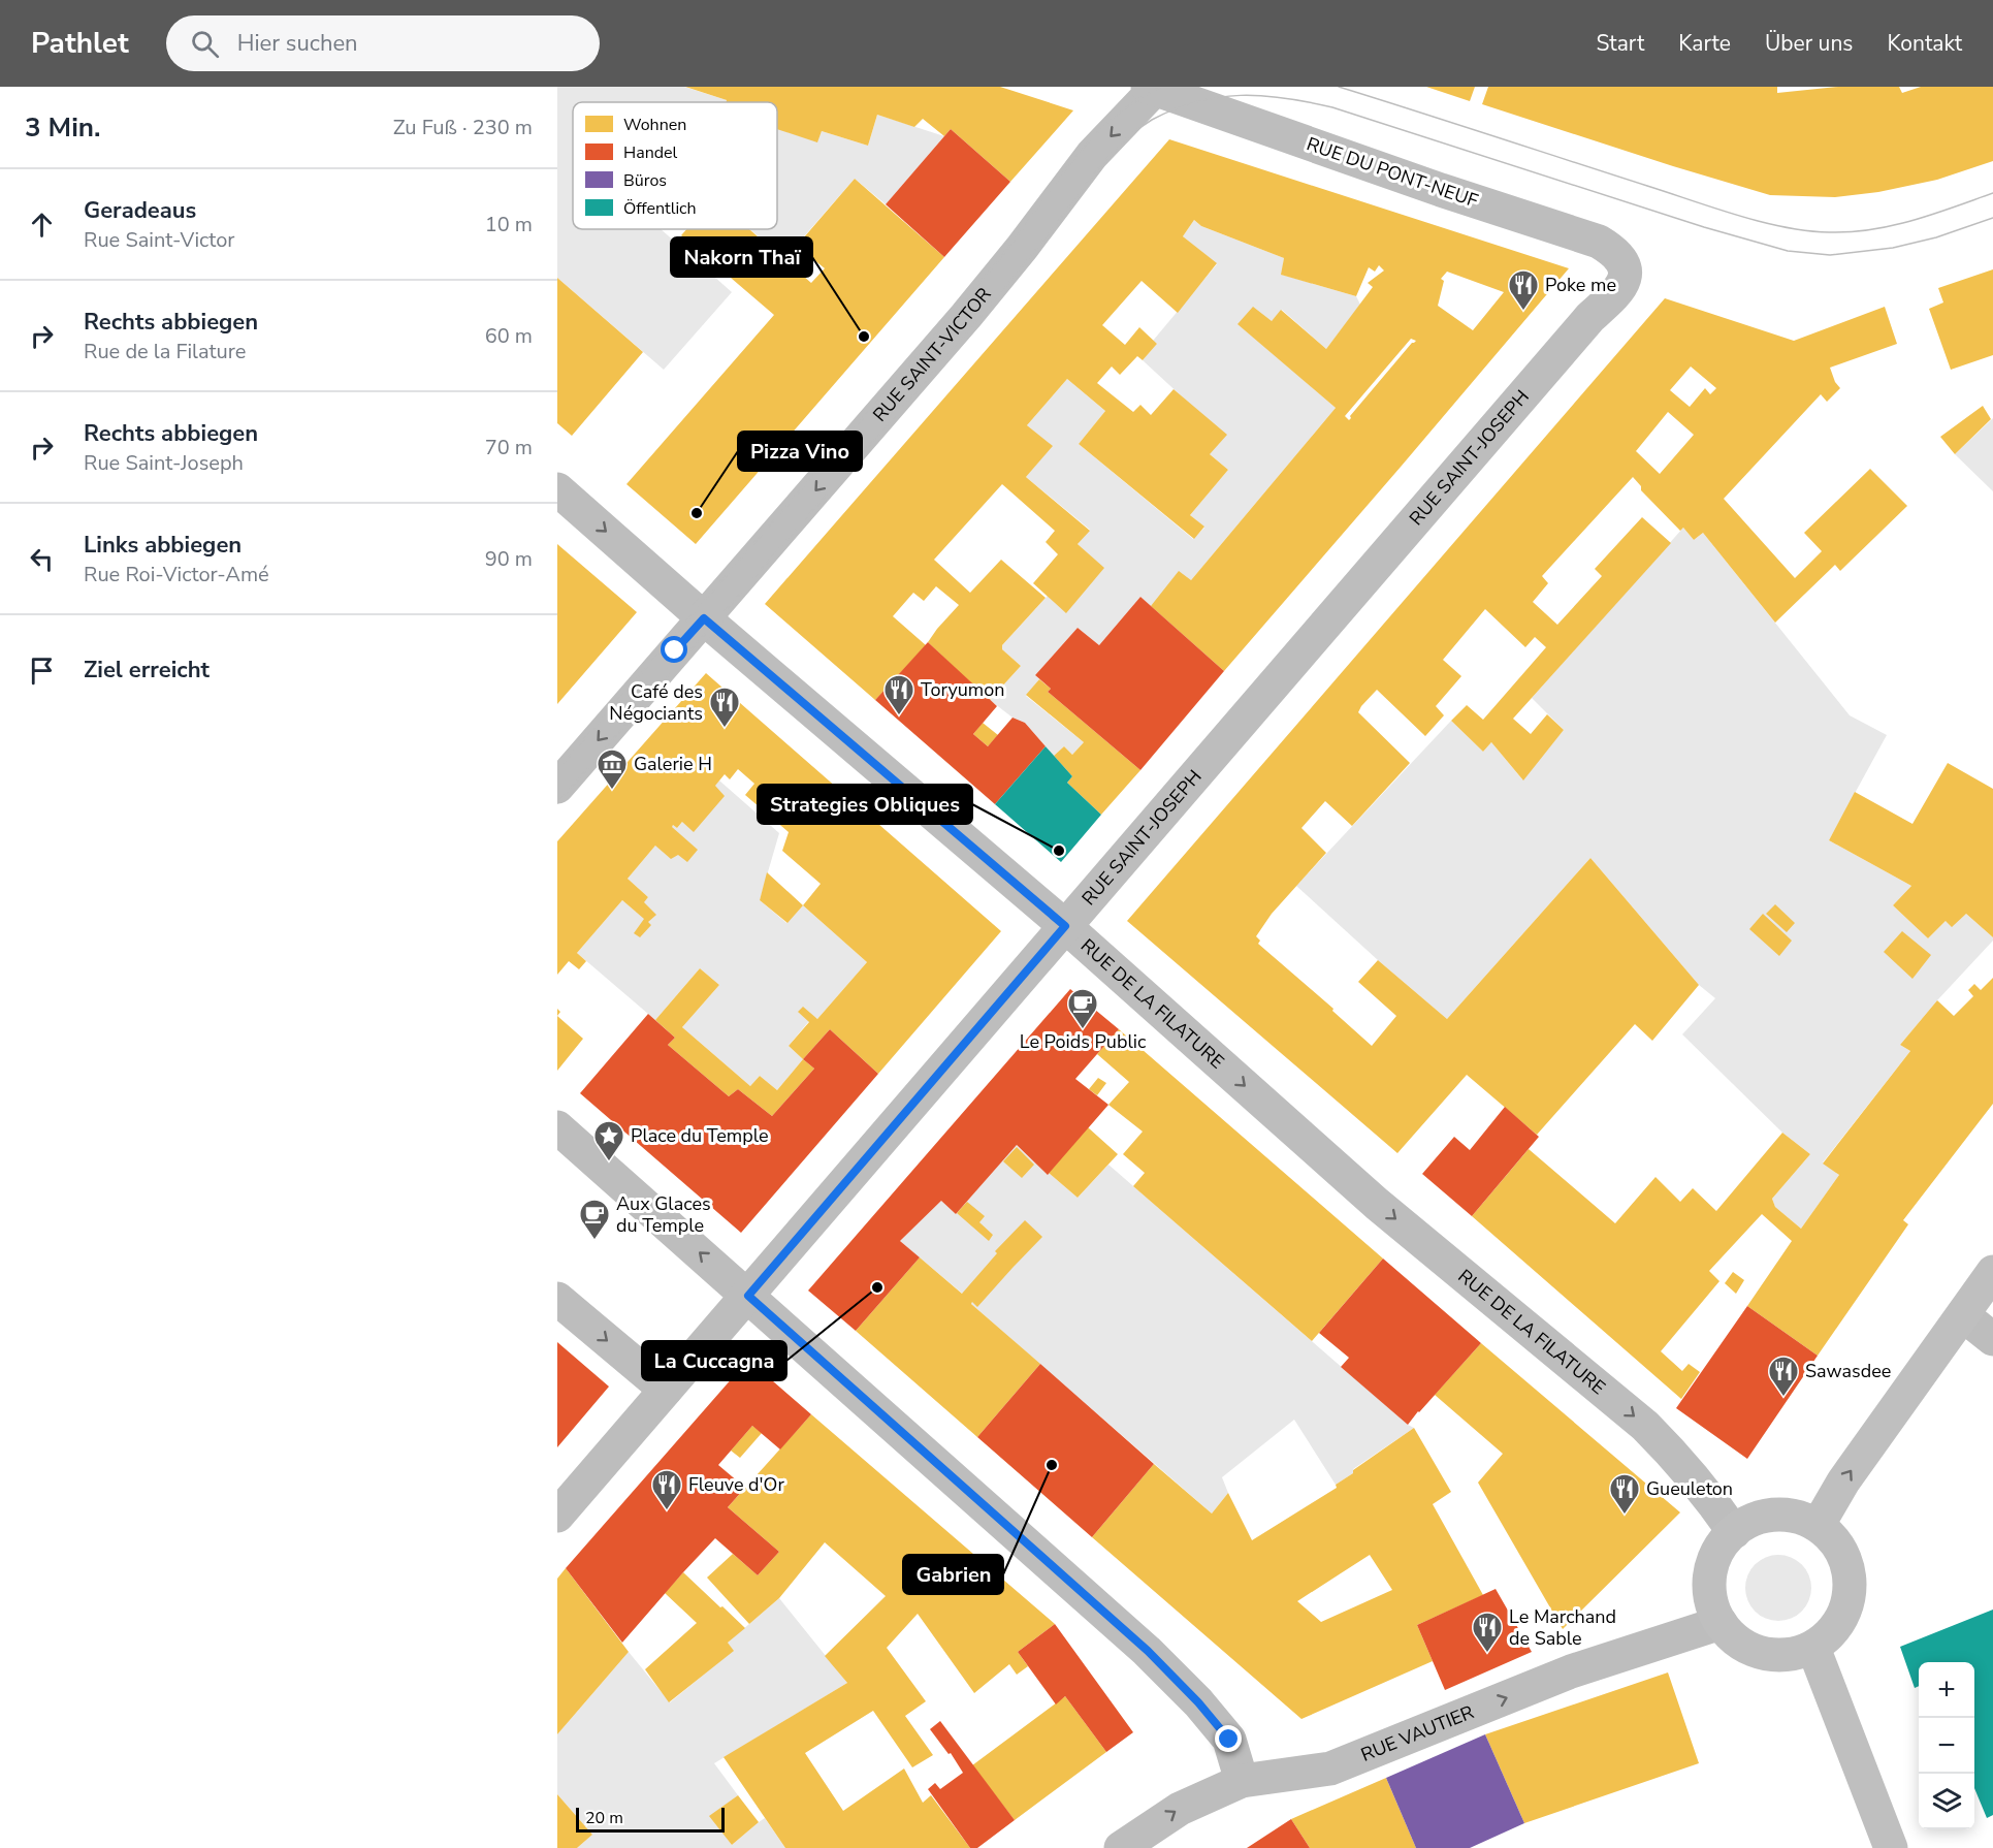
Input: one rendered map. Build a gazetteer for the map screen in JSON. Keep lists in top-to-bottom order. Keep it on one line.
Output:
{"streets":{"street":["RUE DU PONT-NEUF","RUE SAINT-VICTOR","RUE SAINT-JOSEPH","RUE DE LA FILATURE","RUE VAUTIER"]},"crossings":[["RUE DU PONT-NEUF","RUE SAINT-VICTOR"],["RUE DU PONT-NEUF","RUE SAINT-JOSEPH"],["RUE SAINT-VICTOR","RUE DE LA FILATURE"],["RUE SAINT-JOSEPH","RUE DE LA FILATURE"],["RUE DE LA FILATURE","RUE VAUTIER"]],"one_way":["RUE SAINT-VICTOR","RUE DE LA FILATURE","RUE VAUTIER"],"places":{"restaurant":["Poke me","Toryumon","Café des Négociants","Sawasdee","Fleuve d'Or","Gueuleton","Le Marchand de Sable"],"other":["Nakorn Thaï","Pizza Vino","Strategies Obliques","La Cuccagna","Gabrien"],"museum":["Galerie H"],"cafe":["Le Poids Public","Aux Glaces du Temple"],"place":["Place du Temple"]},"legend":["Wohnen","Handel","Büros","Öffentlich"],"scale_bar":"20 m","page":{"header":"Pathlet","search":"Hier suchen","nav":["Start","Karte","Über uns","Kontakt"],"heading":["3 Min.","Zu Fuß · 230 m"],"list":[["Geradeaus","Rue Saint-Victor","10 m"],["Rechts abbiegen","Rue de la Filature","60 m"],["Rechts abbiegen","Rue Saint-Joseph","70 m"],["Links abbiegen","Rue Roi-Victor-Amé","90 m"],"Ziel erreicht"],"map_buttons":["+","−"],"scale":"20 m"}}
